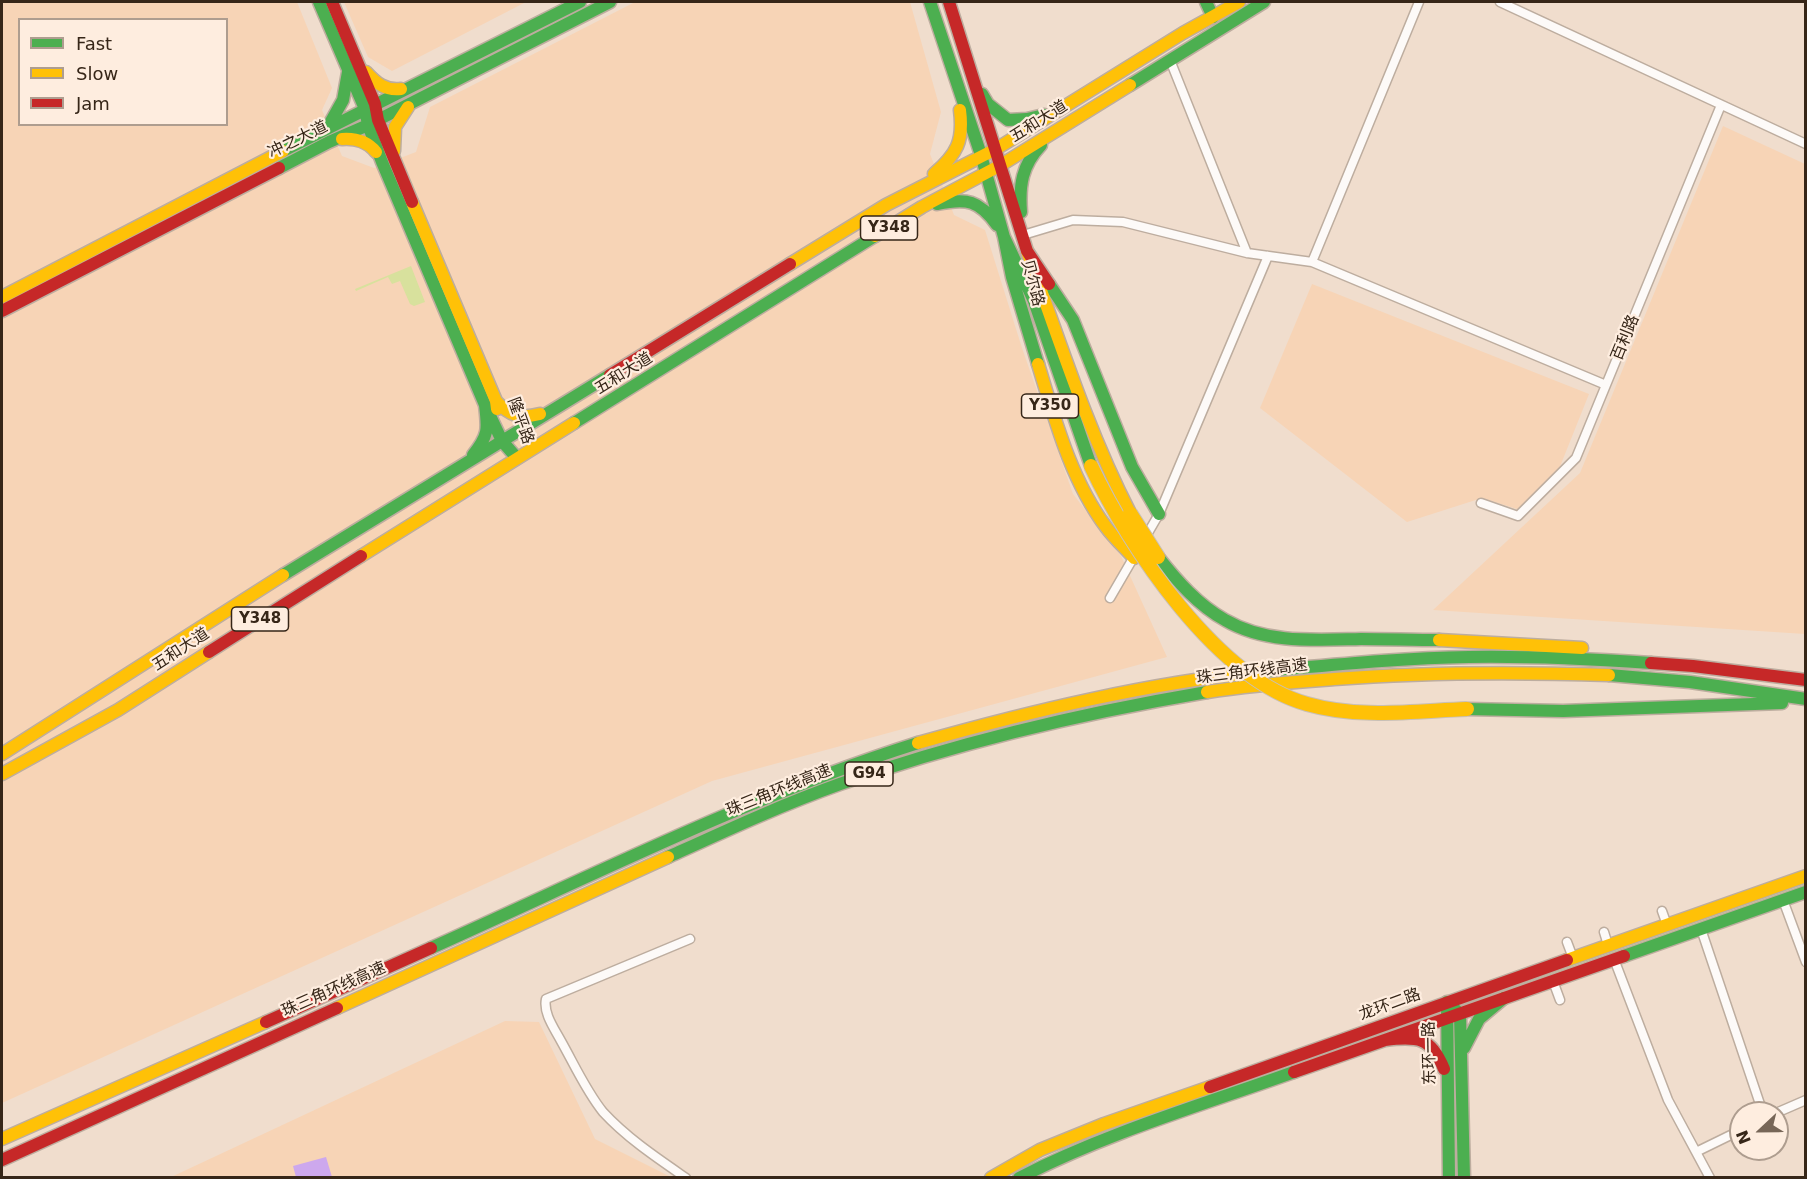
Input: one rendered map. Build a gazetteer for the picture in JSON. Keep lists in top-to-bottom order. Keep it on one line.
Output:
{"streets":{"main road":["五和大道","冲之大道","Y348","贝尔路","Y350","隆平路","珠三角环线高速","G94","龙环二路","东环一路"],"street":["百利路"]},"crossings":[["五和大道","贝尔路"],["五和大道","隆平路"],["冲之大道","隆平路"],["龙环二路","东环一路"]],"legend":["Fast","Slow","Jam"],"north":"left"}
